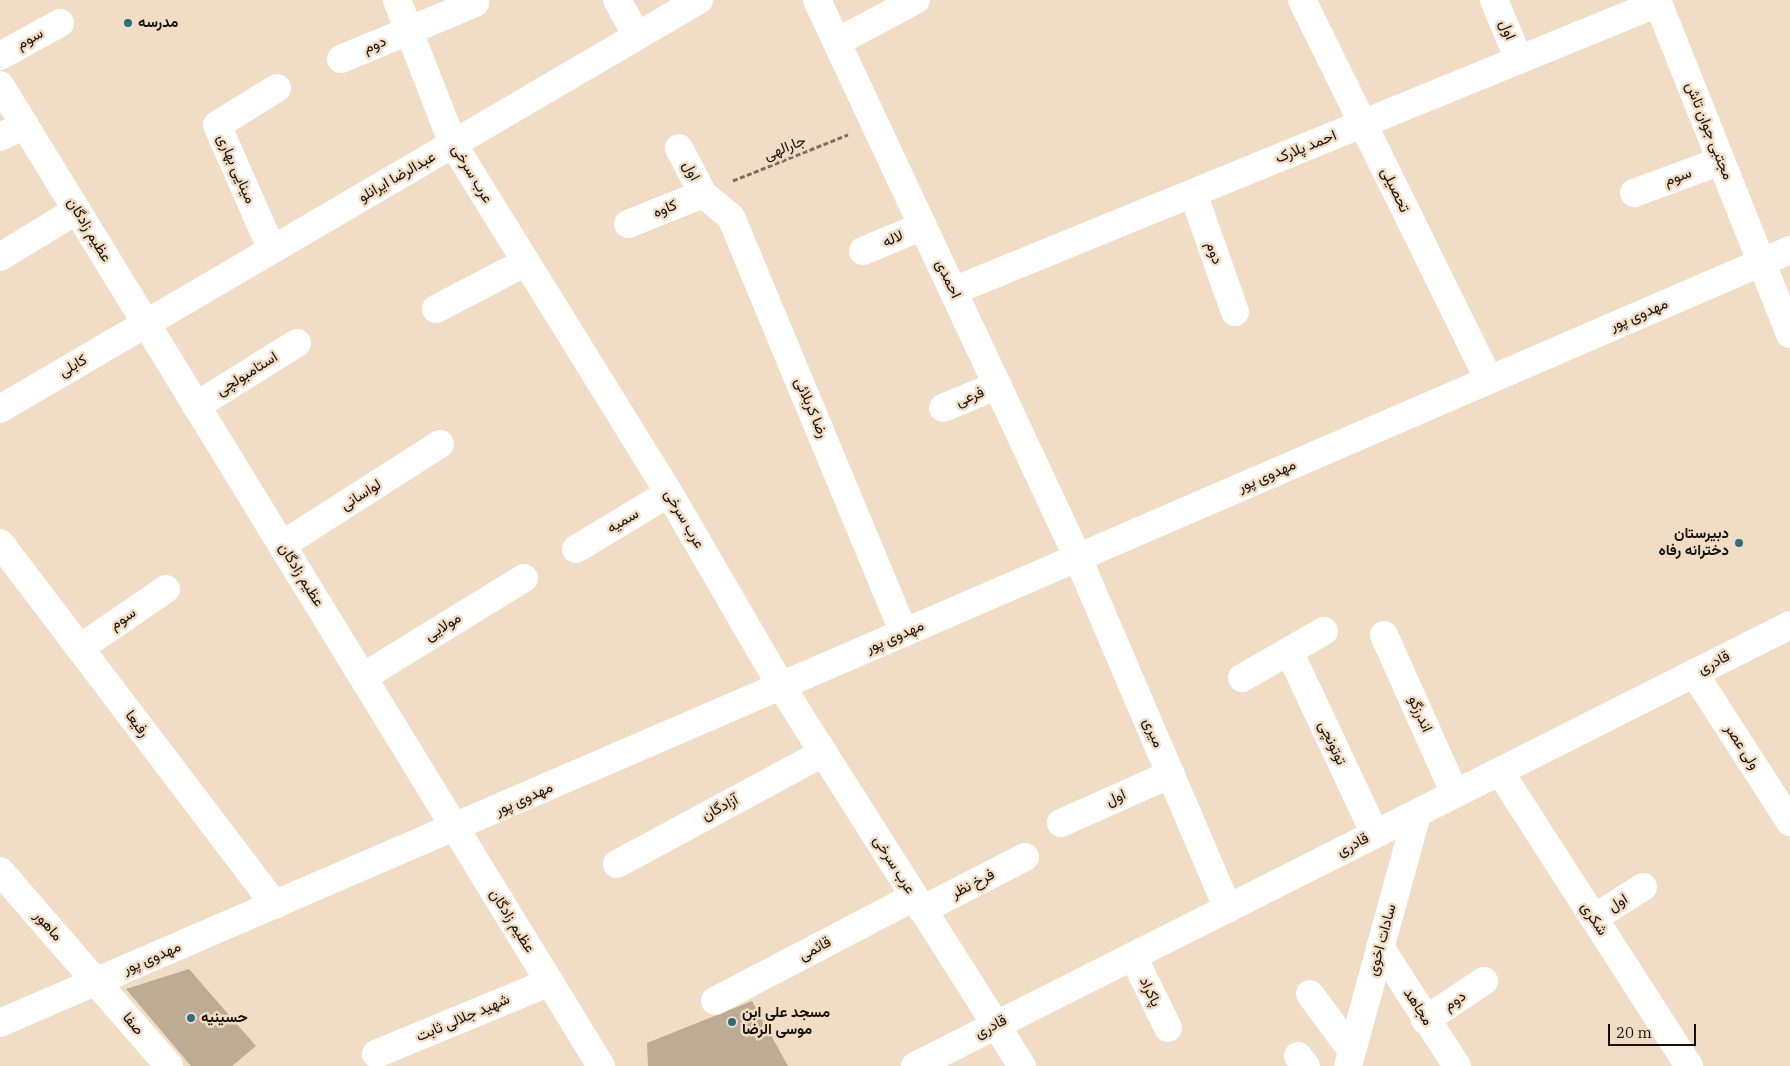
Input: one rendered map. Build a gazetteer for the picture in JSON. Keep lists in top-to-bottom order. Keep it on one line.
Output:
{"streets":{"street":["اول","سوم","دوم","مجتبی جوان تاش","احمد پلارک","مینایی بهاری","عرب سرخی","عبدالرضا ایرانلو","تحصیلی","کاوه","عظیم زادگان","لاله","احمدی","مهدوی پور","کابلی","استامبولچی","فرعی","رضا کربلائی","لواسانی","سمیه","مولایی","قادرى","اندرزگو","رفیعا","میری","توتونچی","ولی عصر","آزادگان","فرخ نظر","شکری","ماهور","سادات اخوی","قائمی","پاکراد","مجاهد","شهید جلالی ثابت","صفا"],"path":["جارالهی"]},"crossings":[["اول","احمد پلارک"],["اول","جارالهی"],["اول","کاوه"],["اول","رضا کربلائی"],["اول","میری"],["اول","شکری"],["سوم","مجتبی جوان تاش"],["سوم","رفیعا"],["دوم","احمد پلارک"],["دوم","عرب سرخی"],["دوم","مجاهد"],["مجتبی جوان تاش","احمد پلارک"],["مجتبی جوان تاش","مهدوی پور"],["احمد پلارک","تحصیلی"],["احمد پلارک","احمدی"],["جارالهی","کاوه"],["جارالهی","احمدی"],["جارالهی","رضا کربلائی"],["مینایی بهاری","عبدالرضا ایرانلو"],["عرب سرخی","عبدالرضا ایرانلو"],["عرب سرخی","مهدوی پور"],["عرب سرخی","سمیه"],["عرب سرخی","قادرى"],["عرب سرخی","آزادگان"],["عرب سرخی","فرخ نظر"],["عرب سرخی","قائمی"],["عبدالرضا ایرانلو","عظیم زادگان"],["عبدالرضا ایرانلو","کابلی"],["تحصیلی","مهدوی پور"],["کاوه","رضا کربلائی"],["عظیم زادگان","مهدوی پور"],["عظیم زادگان","کابلی"],["عظیم زادگان","استامبولچی"],["عظیم زادگان","لواسانی"],["عظیم زادگان","مولایی"],["عظیم زادگان","شهید جلالی ثابت"],["لاله","احمدی"],["احمدی","مهدوی پور"],["احمدی","فرعی"],["احمدی","میری"],["مهدوی پور","رضا کربلائی"],["مهدوی پور","رفیعا"],["مهدوی پور","میری"],["مهدوی پور","ماهور"],["مهدوی پور","صفا"],["قادرى","اندرزگو"],["قادرى","میری"],["قادرى","توتونچی"],["قادرى","ولی عصر"],["قادرى","شکری"],["قادرى","سادات اخوی"],["قادرى","پاکراد"],["فرخ نظر","قائمی"],["ماهور","صفا"],["سادات اخوی","مجاهد"]],"places":["مدرسه","دبیرستان دخترانه رفاه","حسینیه","مسجد علی ابن موسی الرضا"],"scale_bar":"20 m"}
